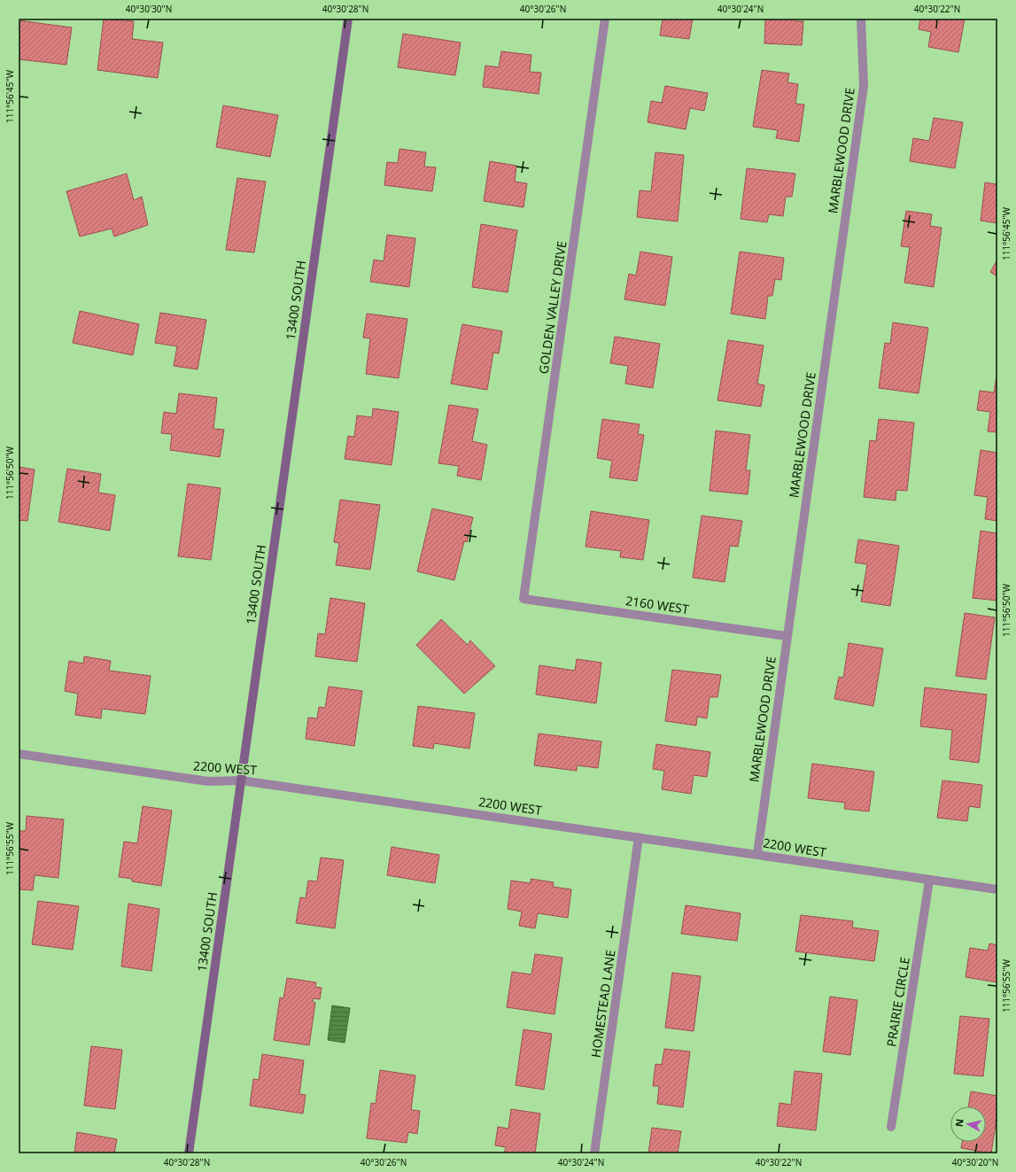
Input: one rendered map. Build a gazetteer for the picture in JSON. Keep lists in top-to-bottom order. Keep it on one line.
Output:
{"streets":{"street":["MARBLEWOOD DRIVE","13400 SOUTH","GOLDEN VALLEY DRIVE","2160 WEST","2200 WEST","PRAIRIE CIRCLE","HOMESTEAD LANE"]},"crossings":[["MARBLEWOOD DRIVE","2160 WEST"],["MARBLEWOOD DRIVE","2200 WEST"],["13400 SOUTH","2200 WEST"],["GOLDEN VALLEY DRIVE","2160 WEST"],["2200 WEST","PRAIRIE CIRCLE"],["2200 WEST","HOMESTEAD LANE"]],"north":"left","coordinates":["40°30'30\"N","40°30'28\"N","40°30'26\"N","40°30'24\"N","40°30'22\"N","111°56'45\"W","111°56'50\"W","111°56'55\"W","40°30'20\"N"]}
